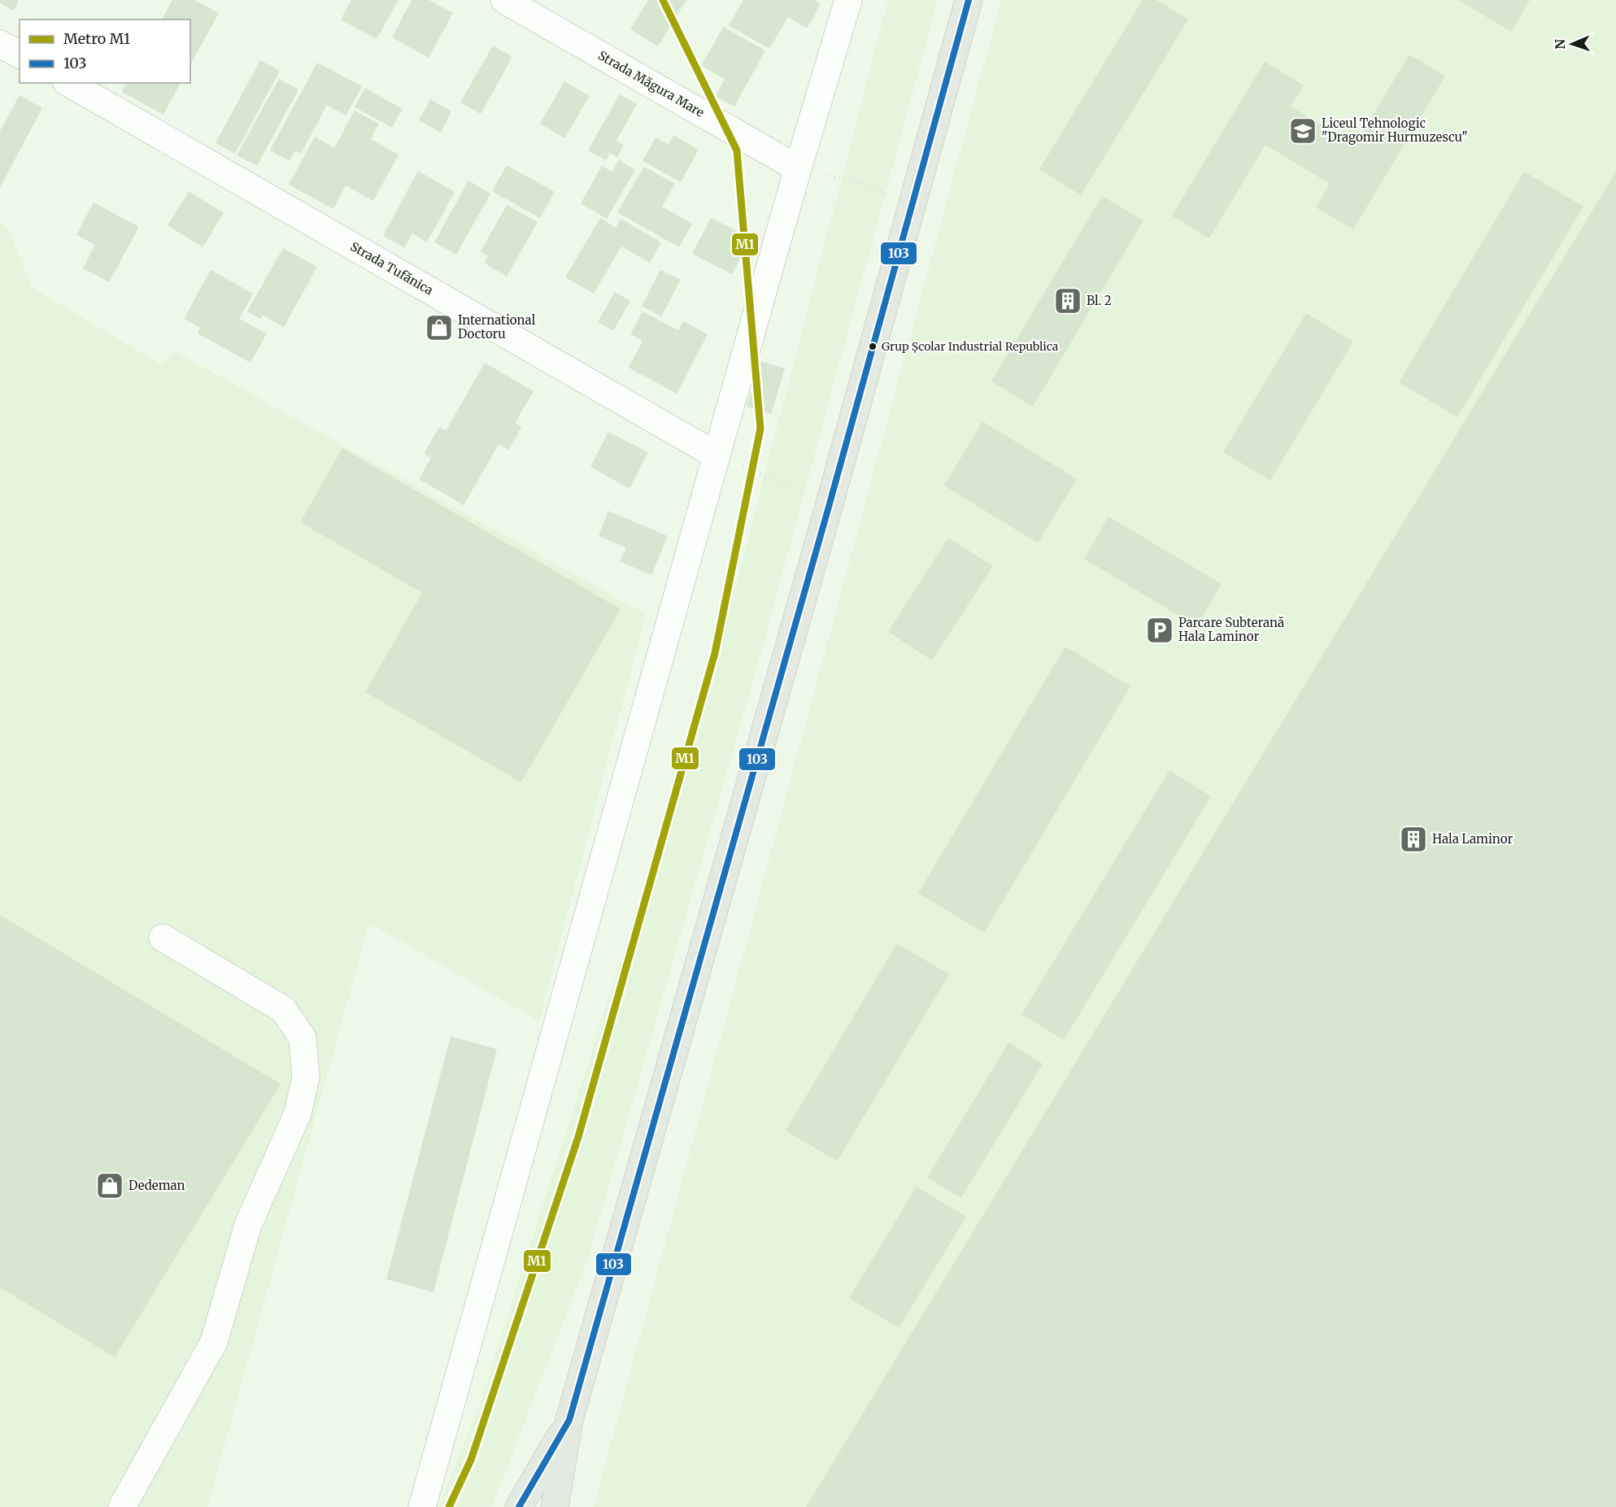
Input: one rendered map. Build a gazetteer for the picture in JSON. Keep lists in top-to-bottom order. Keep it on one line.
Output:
{"streets":{"street":["Strada Măgura Mare","Strada Tufănica"]},"places":{"school or university":["Liceul Tehnologic \"Dragomir Hurmuzescu\""],"building":["Bl. 2","Hala Laminor"],"shop":["International Doctoru","Dedeman"],"other":["Grup Școlar Industrial Republica"],"parking":["Parcare Subterană Hala Laminor"]},"lines":["metro line M1","transit line 103"],"legend":["Metro M1","103"],"north":"left"}
